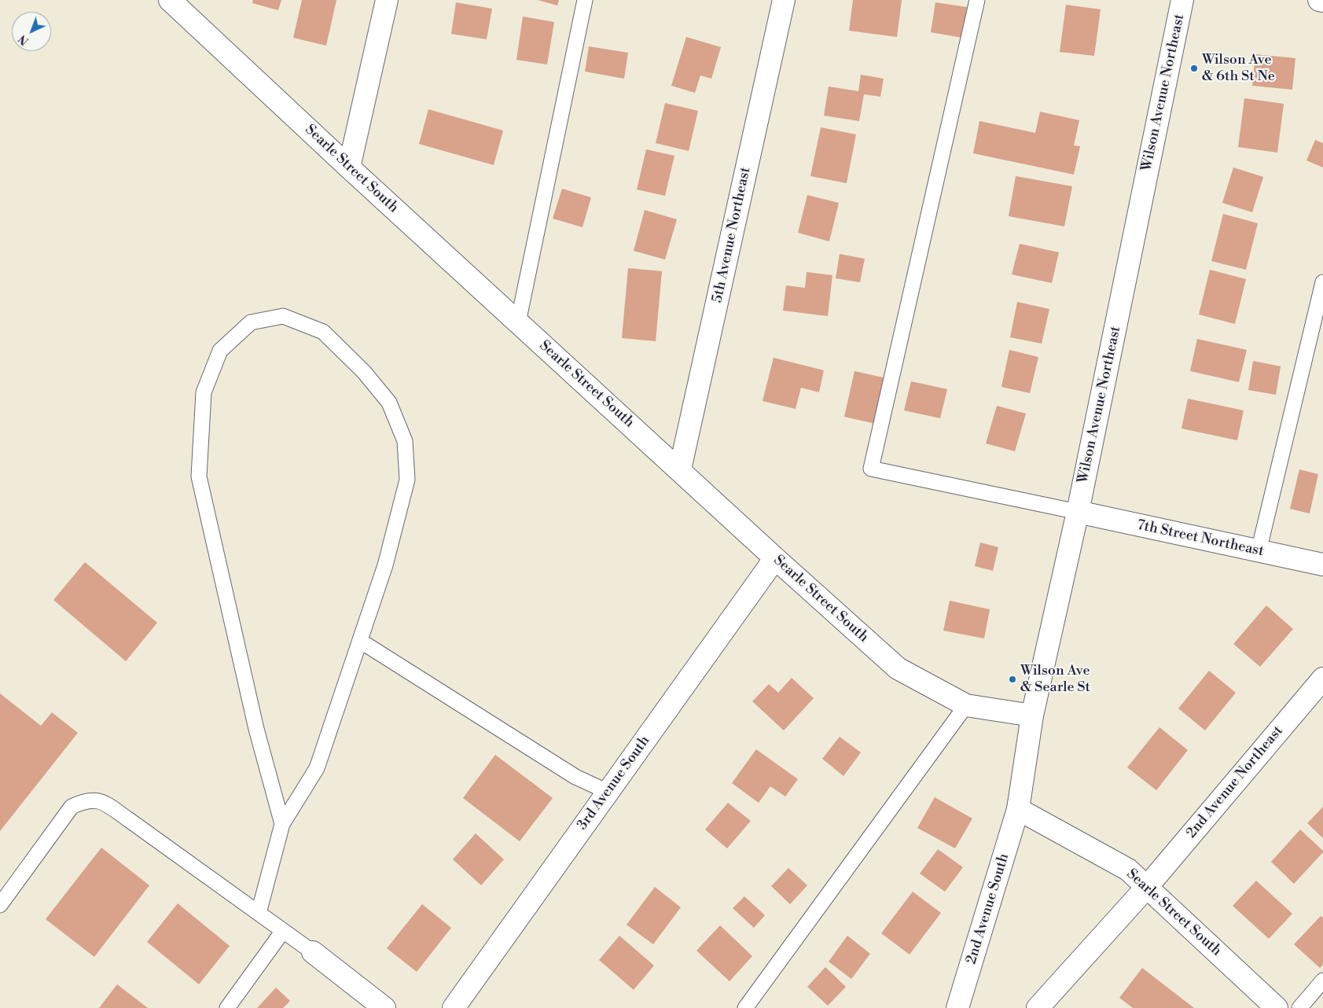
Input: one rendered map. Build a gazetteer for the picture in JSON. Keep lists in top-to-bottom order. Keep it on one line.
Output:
{"streets":{"street":["Wilson Avenue Northeast","Searle Street South","5th Avenue Northeast","7th Street Northeast","2nd Avenue Northeast","3rd Avenue South","2nd Avenue South"]},"crossings":[["Wilson Avenue Northeast","Searle Street South"],["Wilson Avenue Northeast","7th Street Northeast"],["Wilson Avenue Northeast","2nd Avenue South"],["Searle Street South","5th Avenue Northeast"],["Searle Street South","2nd Avenue Northeast"],["Searle Street South","3rd Avenue South"],["Searle Street South","2nd Avenue South"]],"places":["Wilson Ave & 6th St Ne","Wilson Ave & Searle St"],"north":"bottom left"}
